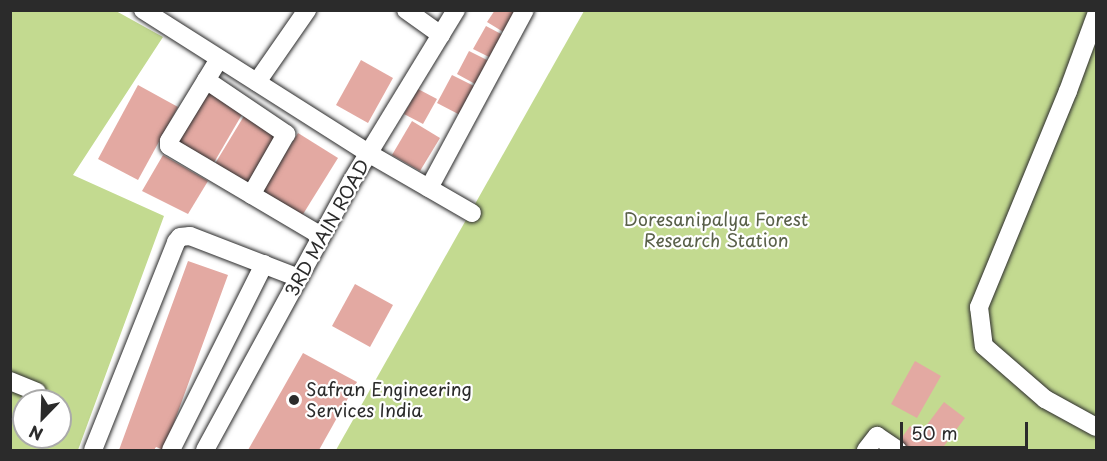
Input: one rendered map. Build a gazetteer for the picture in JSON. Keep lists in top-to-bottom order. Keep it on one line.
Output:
{"streets":{"street":["3RD MAIN ROAD"]},"parks":["Doresanipalya Forest Research Station"],"places":["Safran Engineering Services India"],"scale_bar":"50 m","north":"bottom left"}
